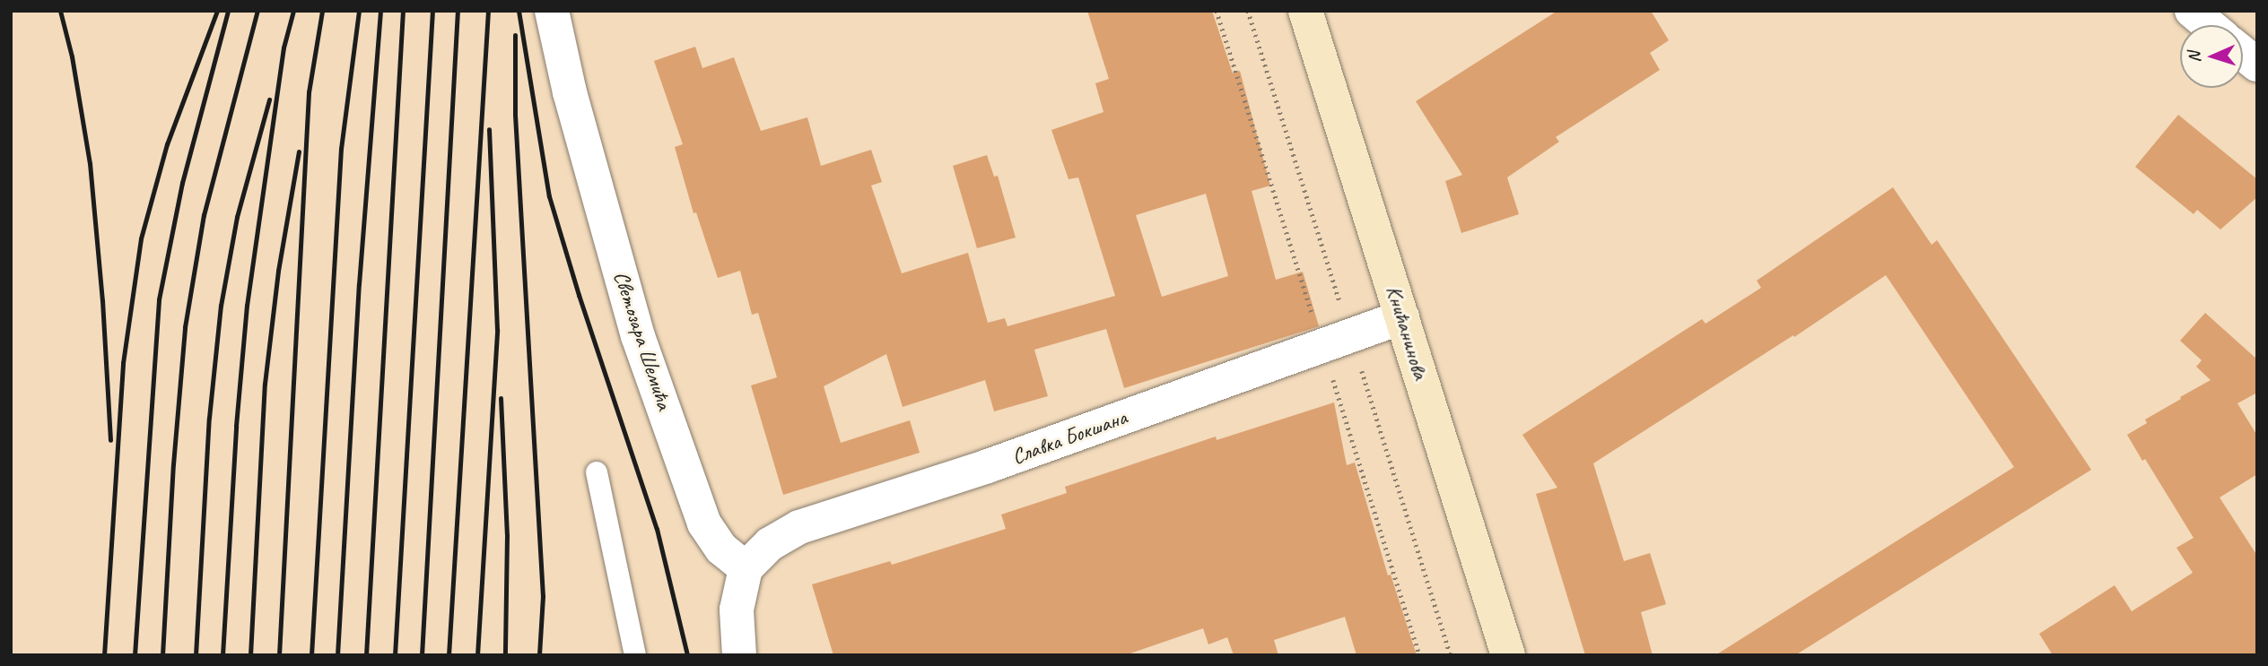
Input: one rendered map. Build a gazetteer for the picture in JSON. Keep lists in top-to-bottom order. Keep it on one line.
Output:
{"streets":{"main road":["Книћанинова"],"street":["Светозара Шемића","Славка Бокшана"]},"crossings":[["Книћанинова","Славка Бокшана"],["Светозара Шемића","Славка Бокшана"]],"north":"left"}
